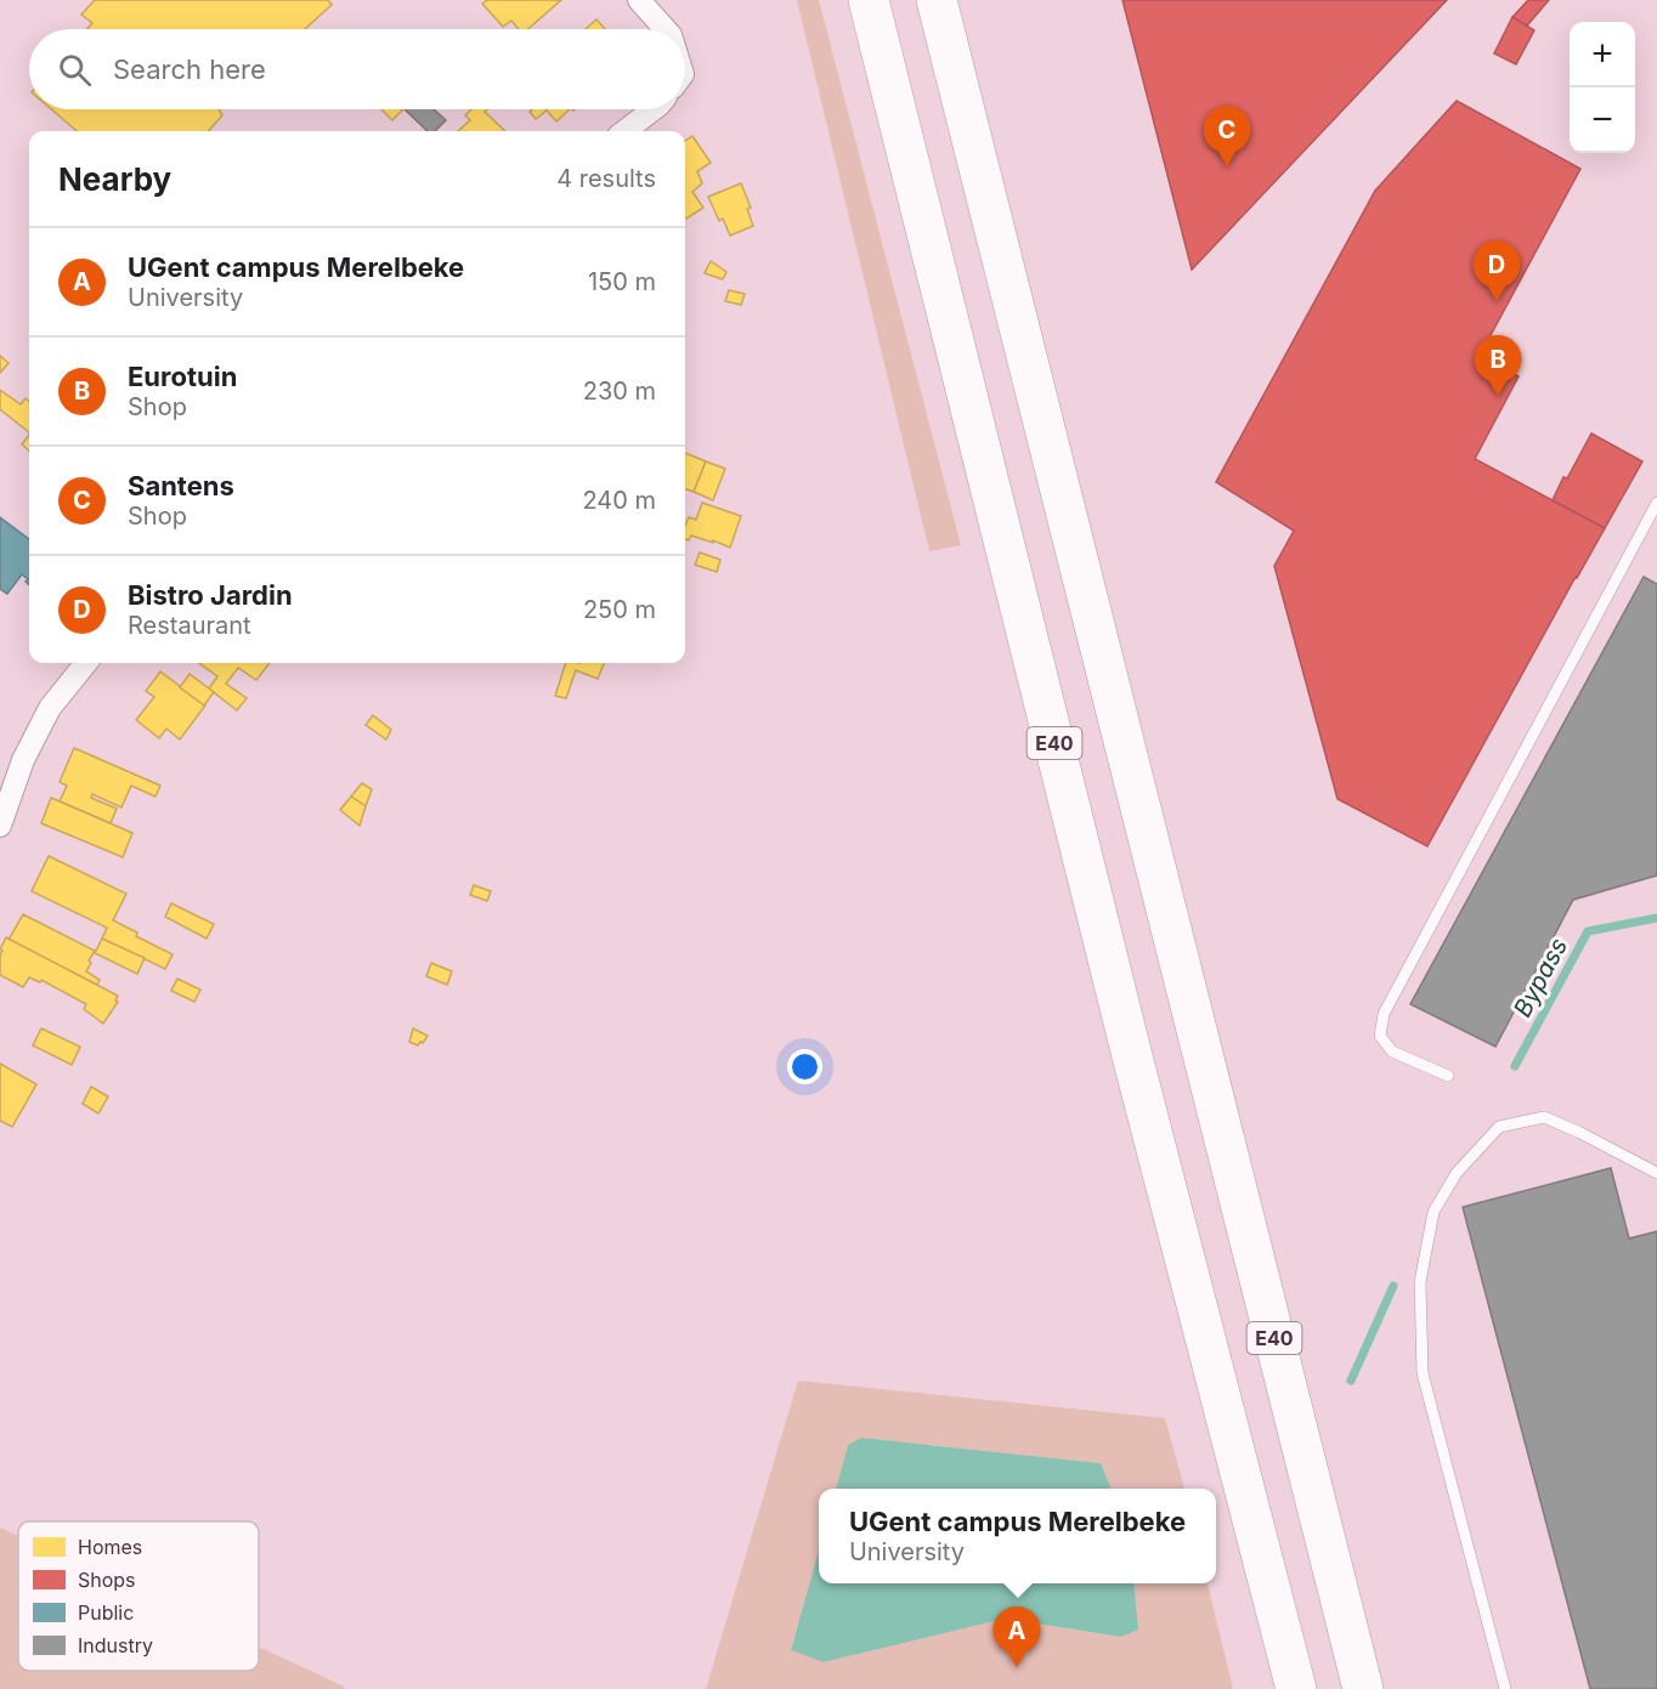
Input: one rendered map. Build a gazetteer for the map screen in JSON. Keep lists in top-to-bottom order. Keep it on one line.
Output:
{"streets":{"highway":["E40"]},"water":["Bypass"],"legend":["Homes","Shops","Public","Industry"],"page":{"map_buttons":["+","−"],"search":"Search here","pins":["C","D","B","A"],"heading":["Nearby","4 results"],"list":[{"mark":"A","name":"UGent campus Merelbeke","note":"University","value":"150 m"},{"mark":"B","name":"Eurotuin","note":"Shop","value":"230 m"},{"mark":"C","name":"Santens","note":"Shop","value":"240 m"},{"mark":"D","name":"Bistro Jardin","note":"Restaurant","value":"250 m"}],"popup":["UGent campus Merelbeke","University"]}}
